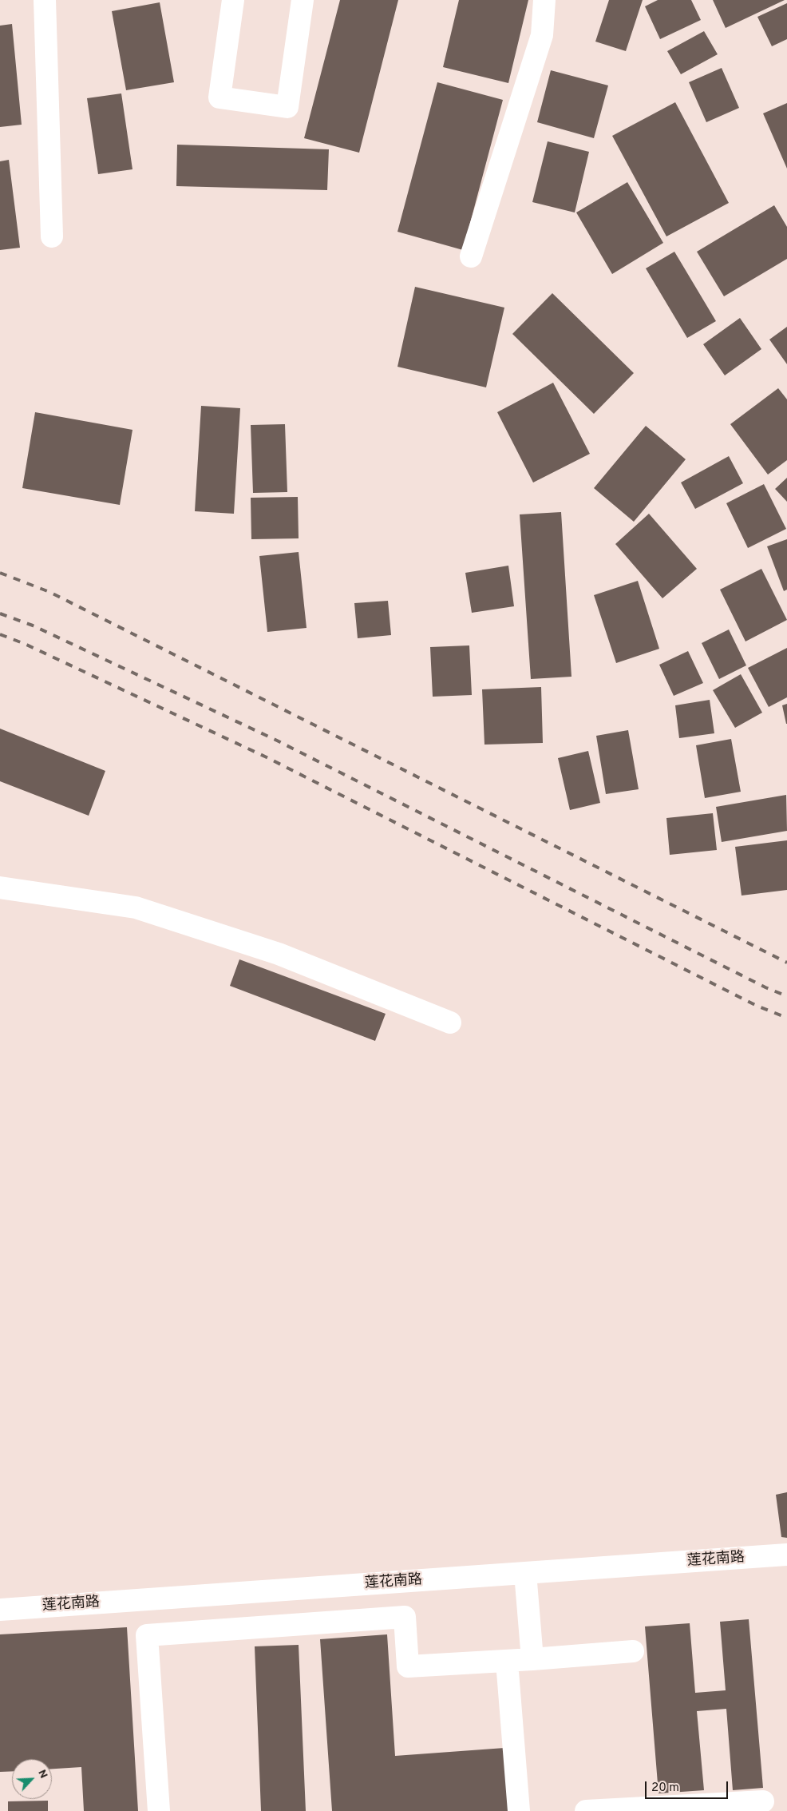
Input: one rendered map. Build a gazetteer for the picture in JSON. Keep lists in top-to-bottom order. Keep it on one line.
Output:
{"streets":{"street":["莲花南路"]},"scale_bar":"20 m","north":"top right"}
